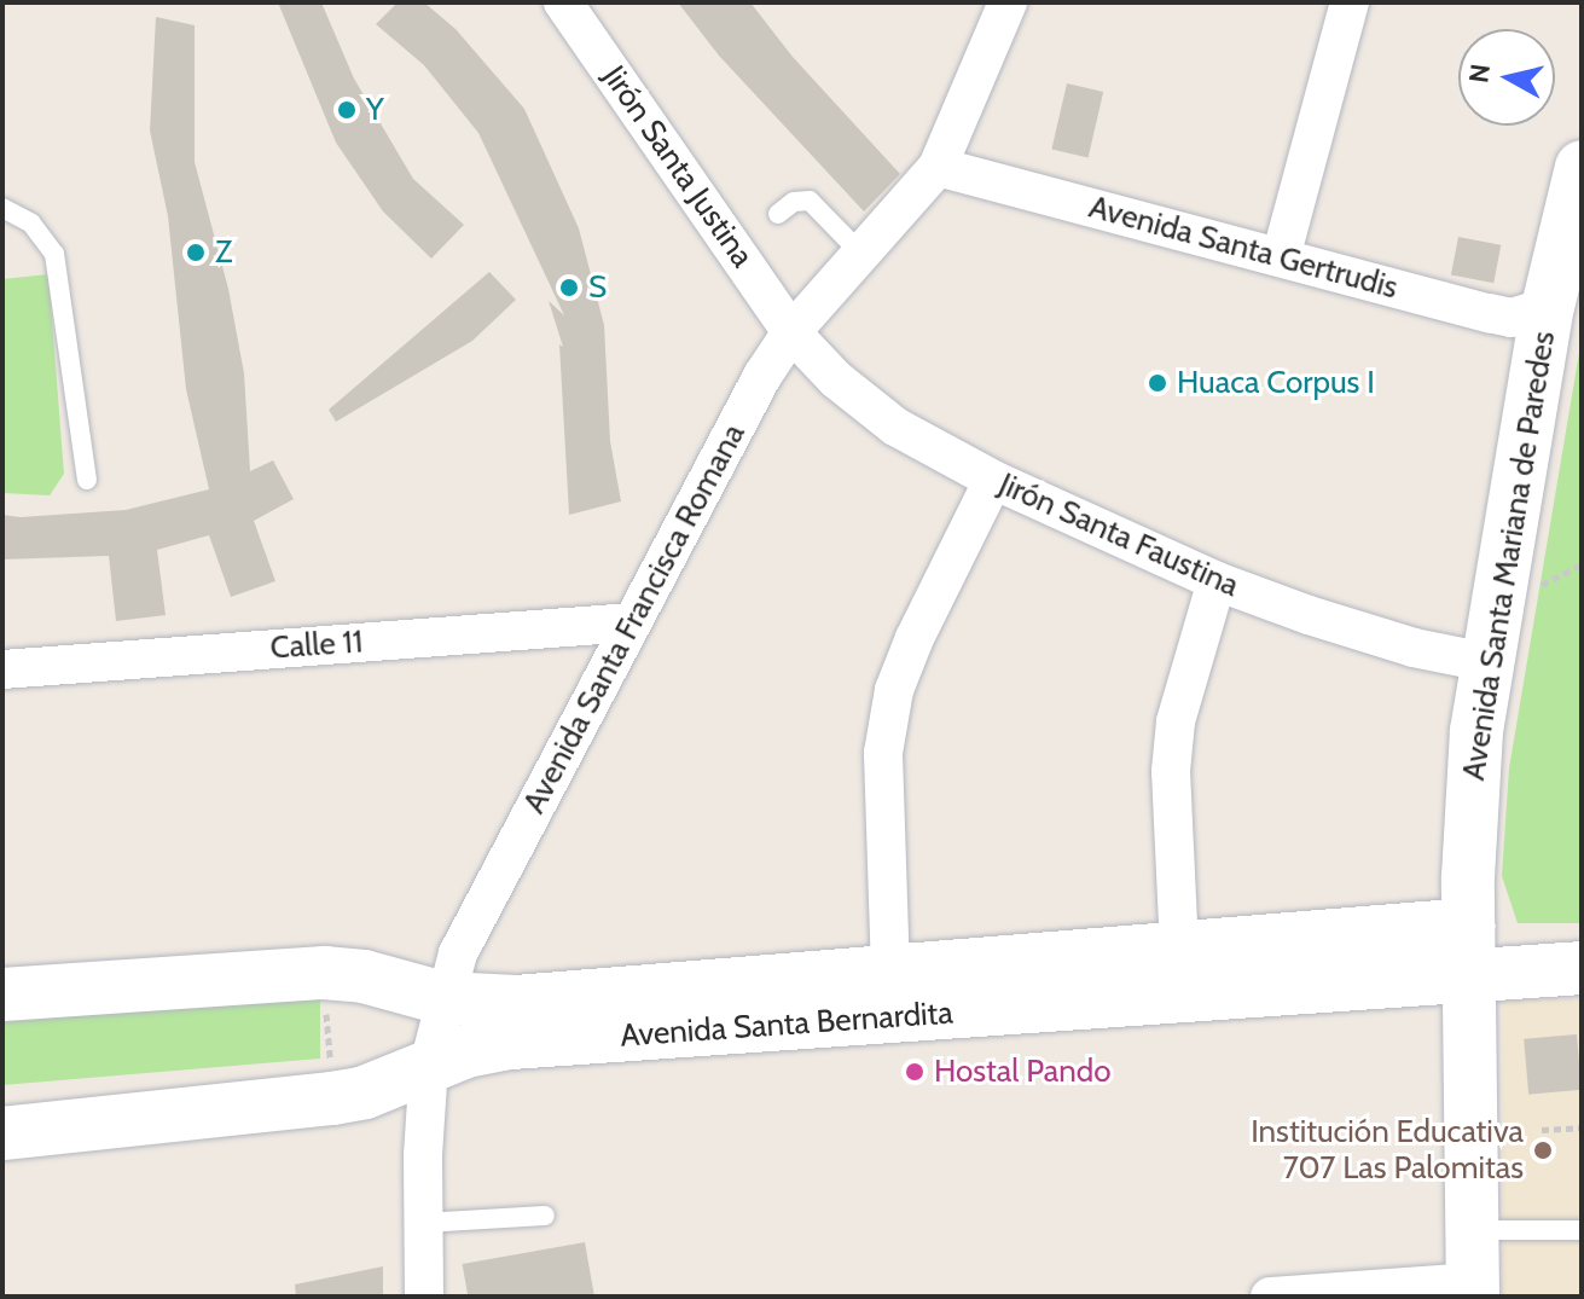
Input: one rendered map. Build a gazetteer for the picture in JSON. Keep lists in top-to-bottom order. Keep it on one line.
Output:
{"streets":{"main road":["Avenida Santa Mariana de Paredes","Avenida Santa Bernardita"],"street":["Jirón Santa Justina","Avenida Santa Gertrudis","Jirón Santa Faustina","Avenida Santa Francisca Romana","Calle 11"]},"crossings":[["Jirón Santa Justina","Jirón Santa Faustina"],["Jirón Santa Justina","Avenida Santa Francisca Romana"],["Avenida Santa Gertrudis","Avenida Santa Mariana de Paredes"],["Avenida Santa Gertrudis","Avenida Santa Francisca Romana"],["Jirón Santa Faustina","Avenida Santa Mariana de Paredes"],["Jirón Santa Faustina","Avenida Santa Francisca Romana"],["Avenida Santa Mariana de Paredes","Avenida Santa Bernardita"],["Avenida Santa Francisca Romana","Calle 11"],["Avenida Santa Francisca Romana","Avenida Santa Bernardita"]],"places":["Y","Z","S","Huaca Corpus I","Hostal Pando","Institución Educativa 707 Las Palomitas"],"north":"left"}
